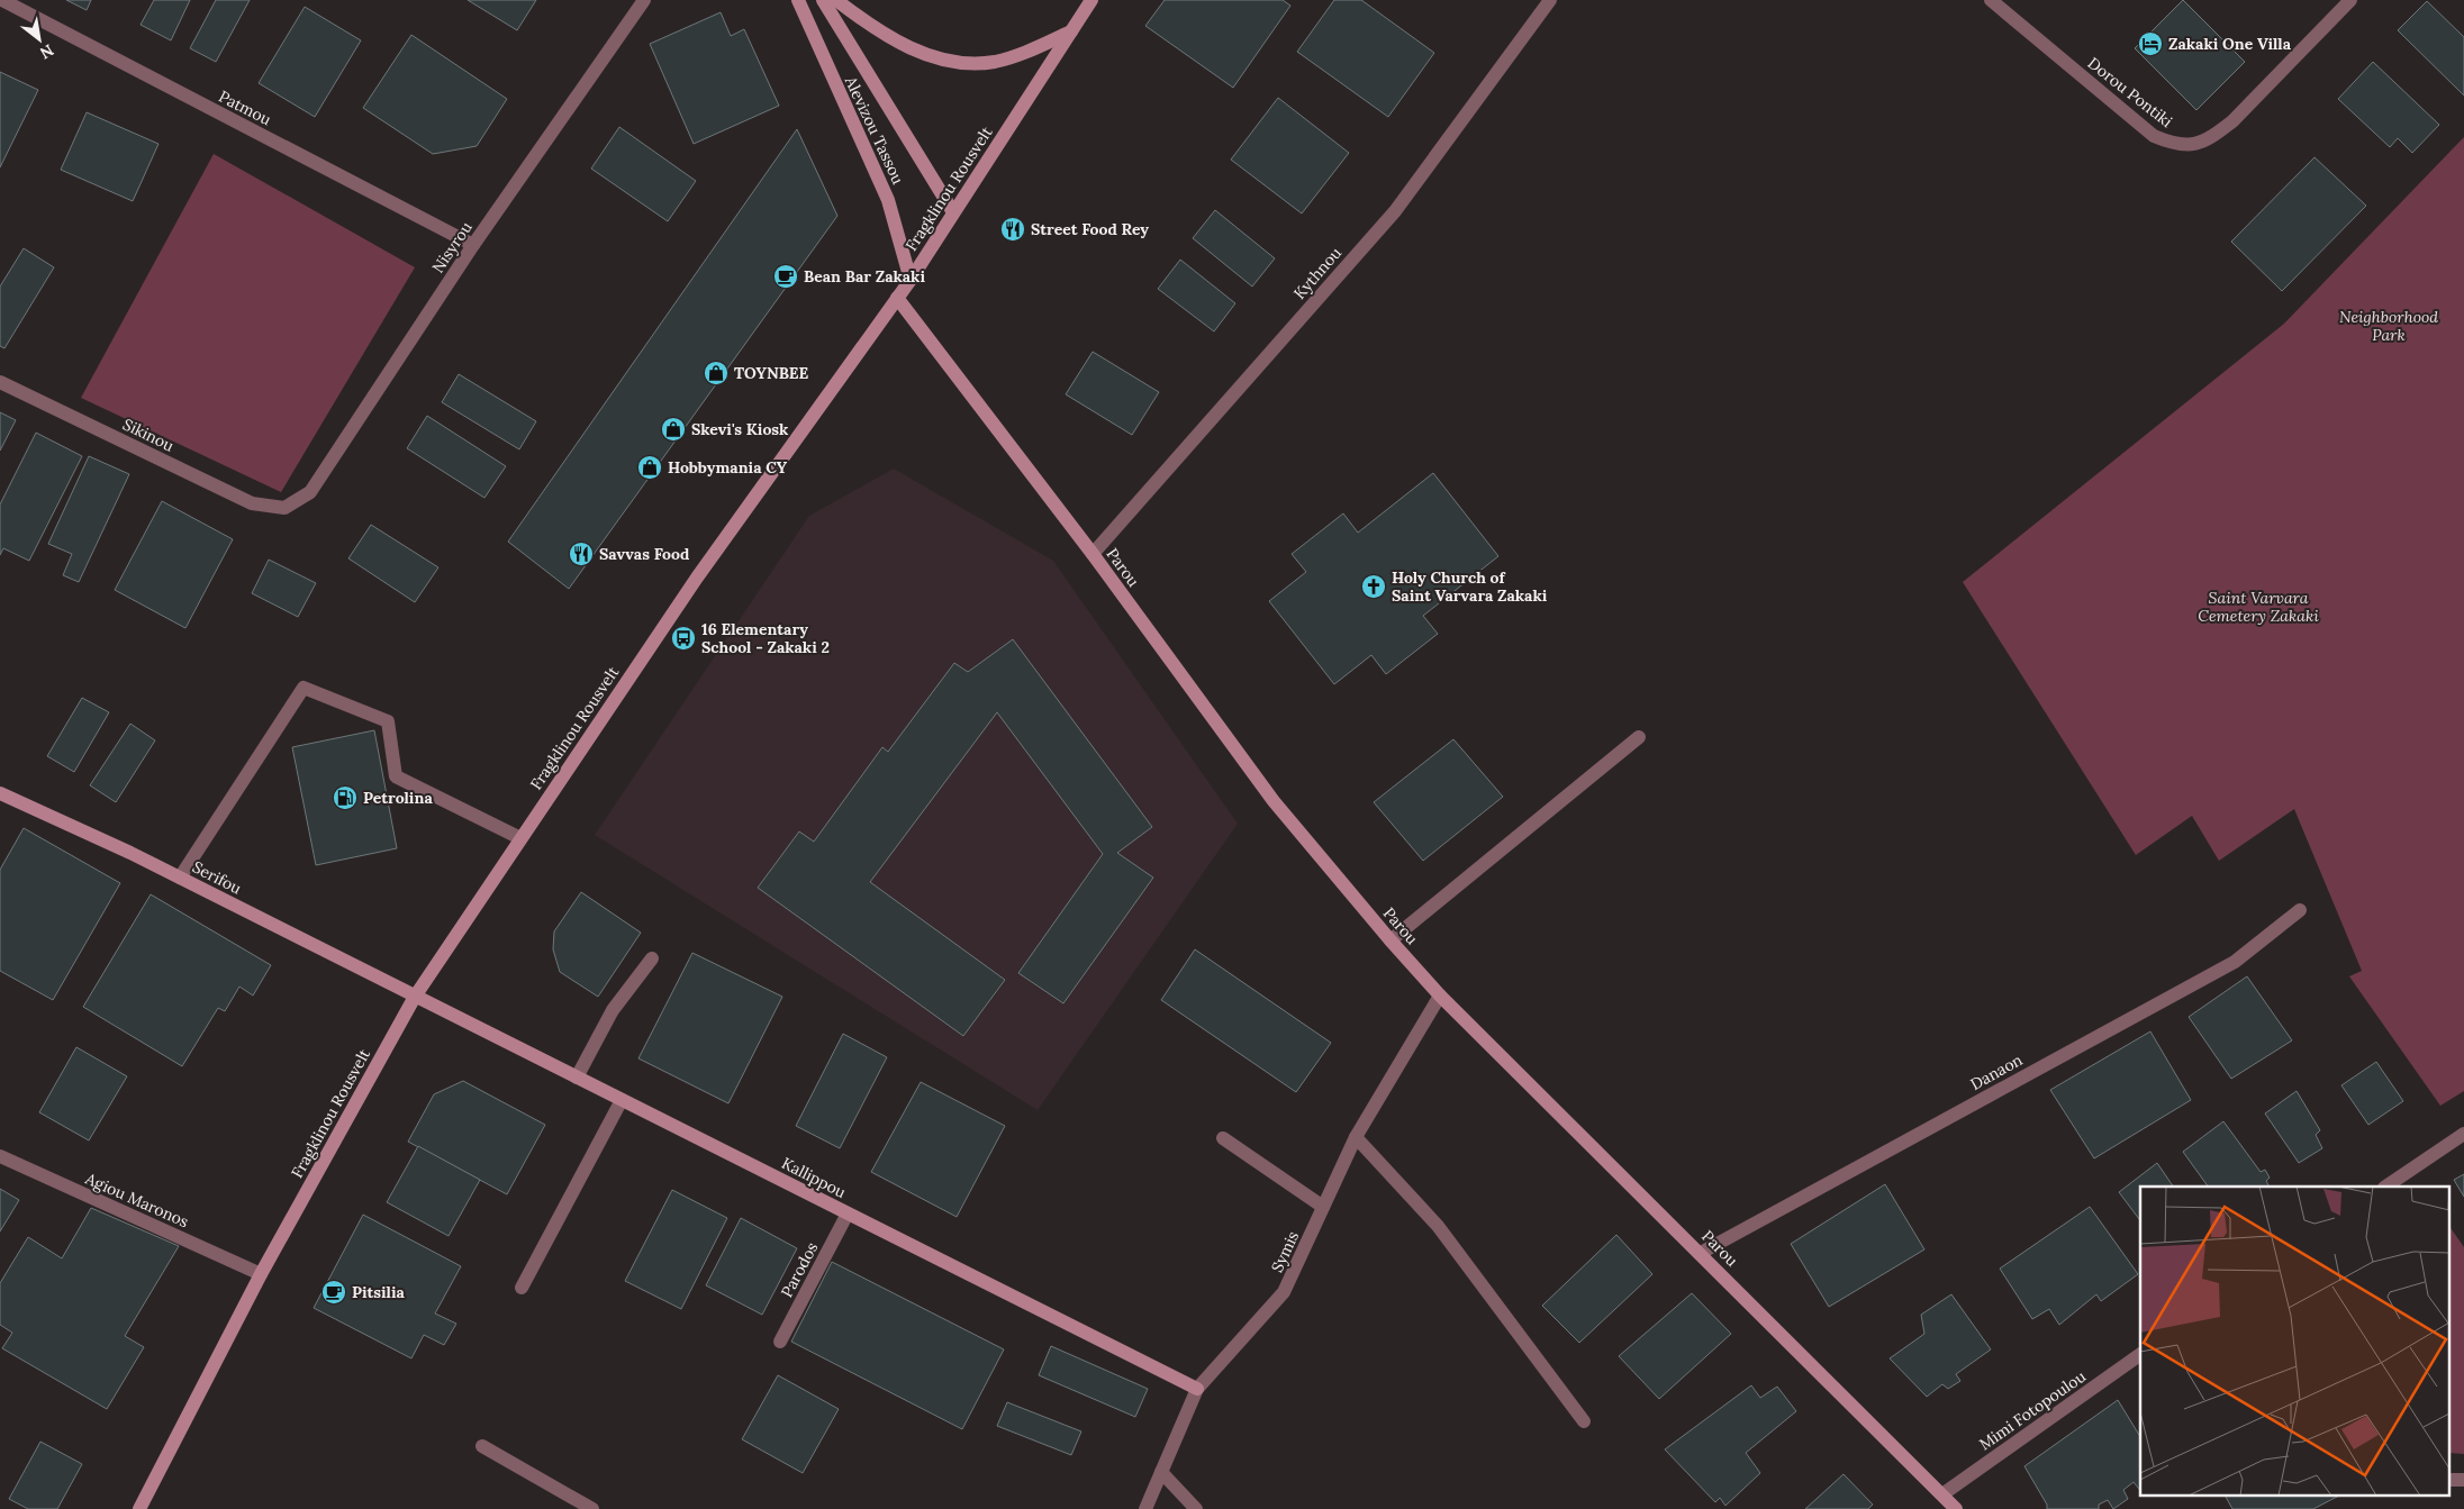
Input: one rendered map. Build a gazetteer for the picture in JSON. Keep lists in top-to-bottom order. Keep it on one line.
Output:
{"streets":{"street":["Dorou Pontiki","Patmou","Alevizou Tassou","Fragklinou Rousvelt","Nisyrou","Kythnou","Sikinou","Parou","Serifou","Danaon","Kallippou","Agiou Maronos","Symis","Parodos","Mimi Fotopoulou"]},"crossings":[["Patmou","Nisyrou"],["Alevizou Tassou","Fragklinou Rousvelt"],["Fragklinou Rousvelt","Parou"],["Fragklinou Rousvelt","Serifou"],["Fragklinou Rousvelt","Kallippou"],["Fragklinou Rousvelt","Agiou Maronos"],["Nisyrou","Sikinou"],["Kythnou","Parou"],["Parou","Danaon"],["Parou","Symis"],["Parou","Mimi Fotopoulou"],["Serifou","Kallippou"],["Kallippou","Symis"],["Kallippou","Parodos"]],"parks":["Neighborhood Park","Saint Varvara Cemetery Zakaki"],"places":{"hotel":["Zakaki One Villa"],"restaurant":["Street Food Rey","Savvas Food"],"cafe":["Bean Bar Zakaki","Pitsilia"],"shop":["TOYNBEE","Skevi's Kiosk","Hobbymania CY"],"church":["Holy Church of Saint Varvara Zakaki"],"bus stop":["16 Elementary School - Zakaki 2"],"fuel station":["Petrolina"]},"north":"bottom right"}
